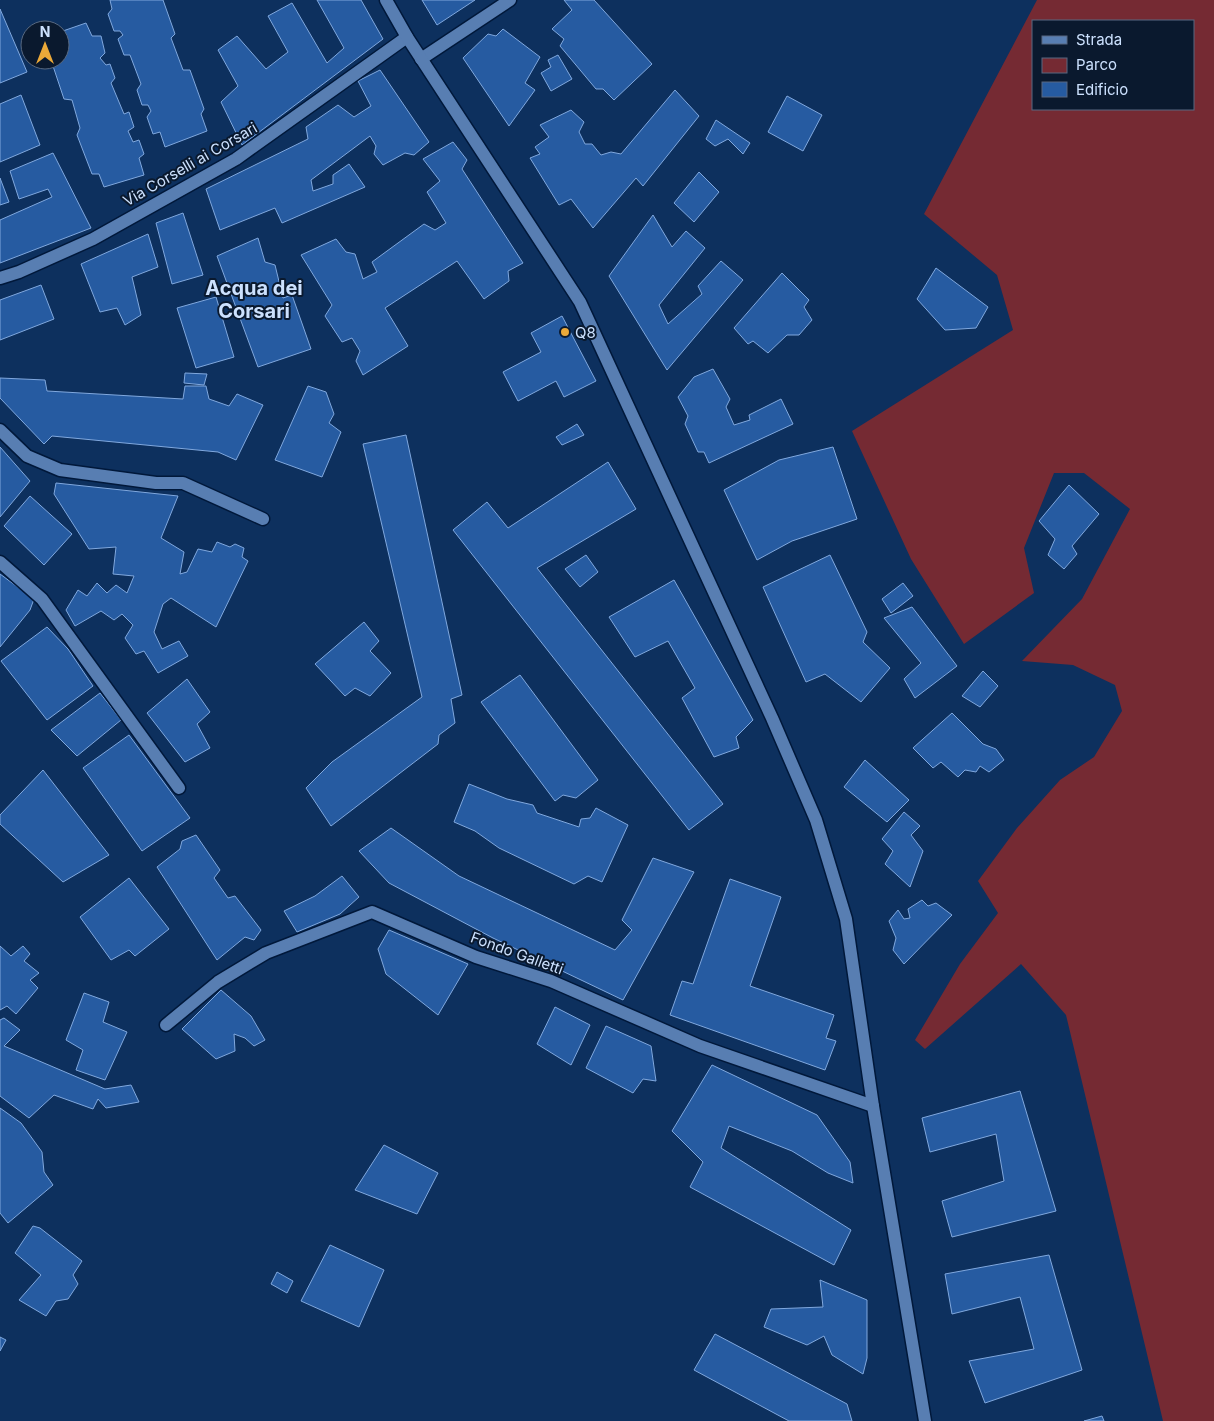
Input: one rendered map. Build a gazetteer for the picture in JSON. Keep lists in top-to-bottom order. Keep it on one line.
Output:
{"streets":{"street":["Via Corselli ai Corsari","Fondo Galletti"]},"districts":["Acqua dei Corsari"],"places":["Q8"],"legend":["Strada","Parco","Edificio"],"north":"top"}
